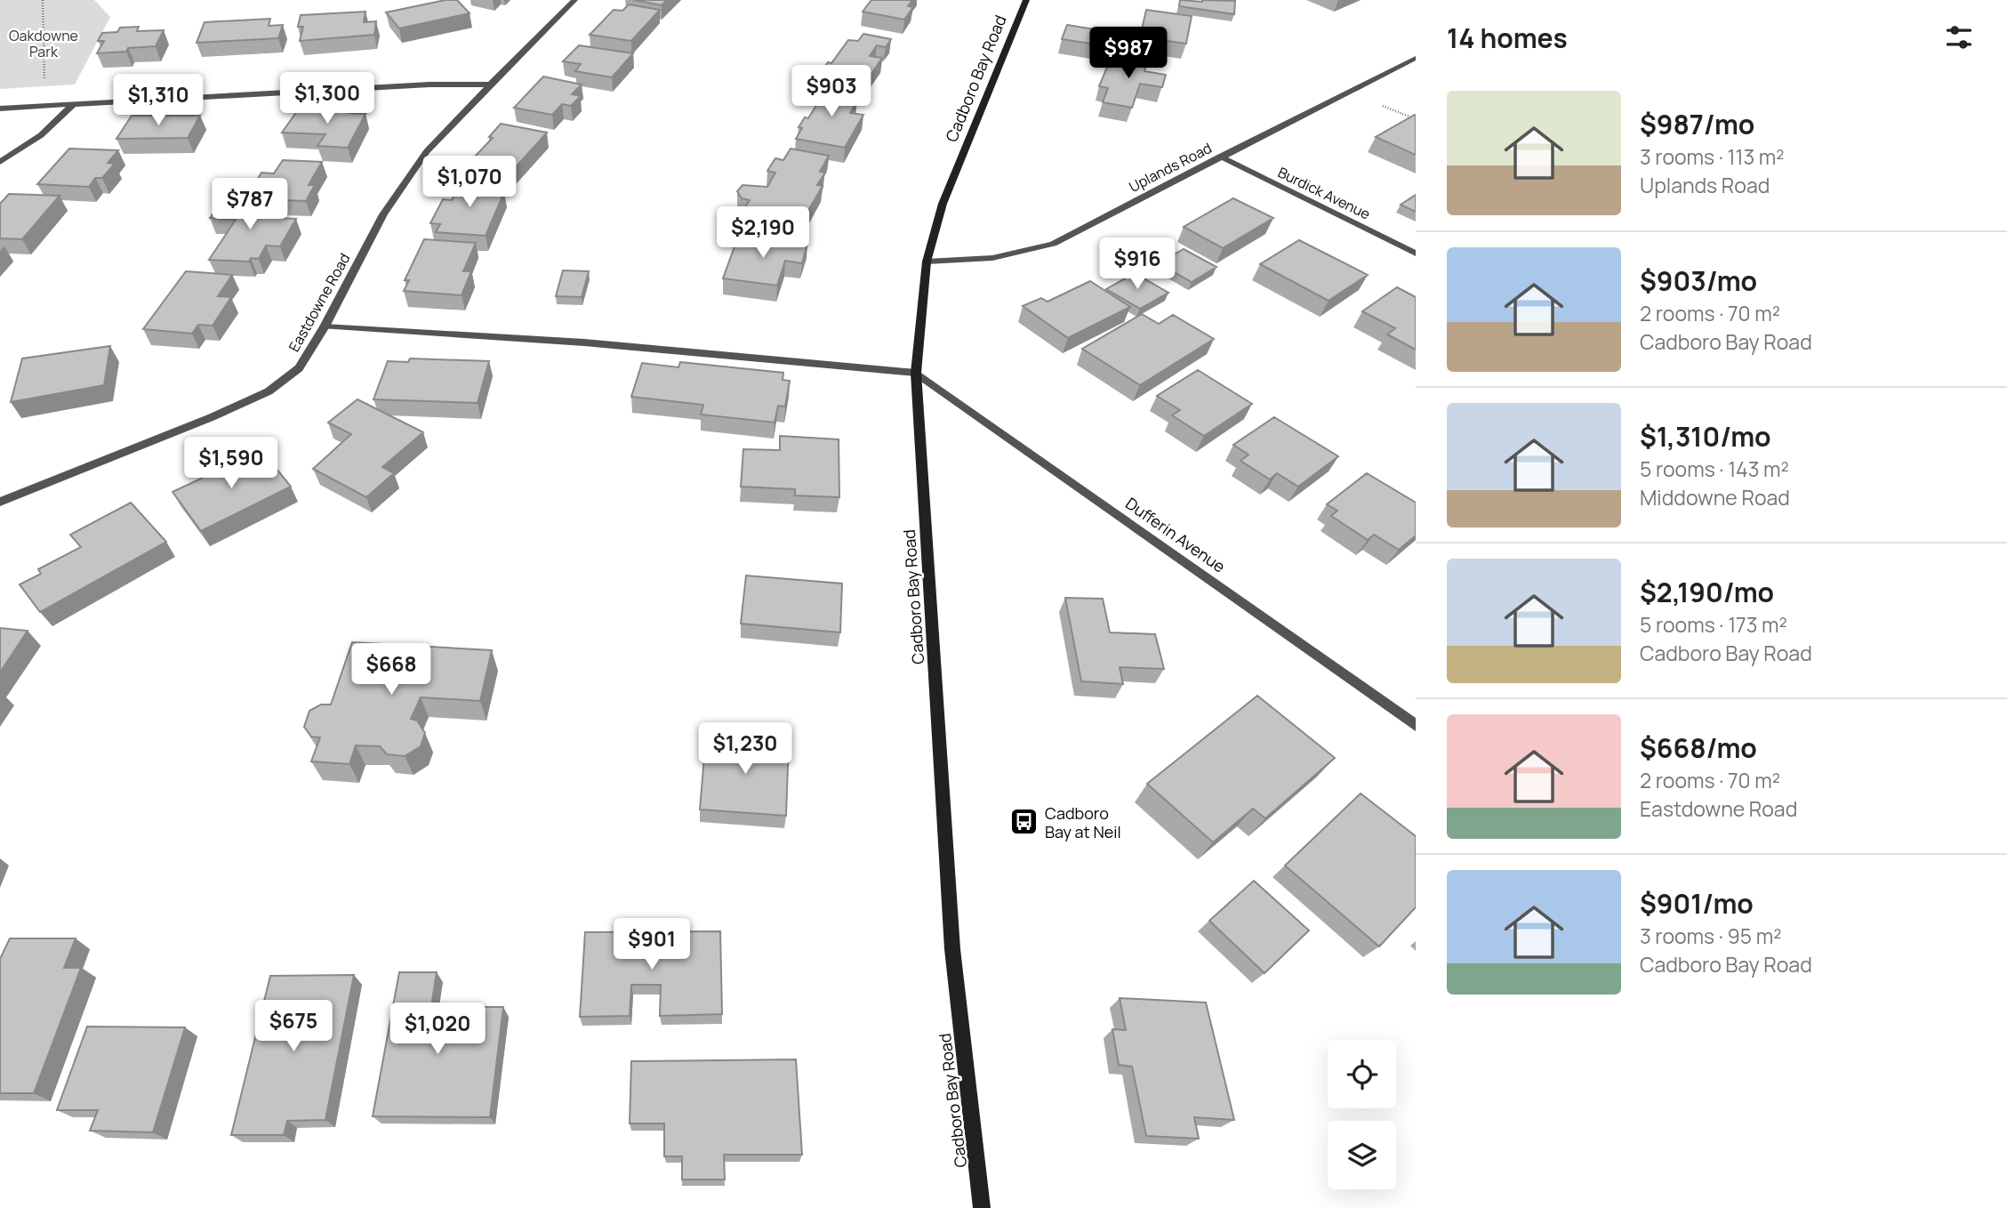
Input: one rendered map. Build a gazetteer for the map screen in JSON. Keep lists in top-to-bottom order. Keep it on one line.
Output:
{"streets":{"main road":["Cadboro Bay Road"],"street":["Uplands Road","Burdick Avenue","Eastdowne Road","Dufferin Avenue"]},"crossings":[["Cadboro Bay Road","Uplands Road"],["Cadboro Bay Road","Dufferin Avenue"],["Uplands Road","Burdick Avenue"]],"parks":["Oakdowne Park"],"places":{"bus stop":["Cadboro Bay at Neil"]},"page":{"heading":"14 homes","price":["$987","$903","$1,300","$1,310","$1,070","$787","$2,190","$916","$1,590","$668","$1,230","$901","$675","$1,020"],"list":[{"name":"$987/mo","note":"3 rooms · 113 m² · Uplands Road"},{"name":"$903/mo","note":"2 rooms · 70 m² · Cadboro Bay Road"},{"name":"$1,310/mo","note":"5 rooms · 143 m² · Middowne Road"},{"name":"$2,190/mo","note":"5 rooms · 173 m² · Cadboro Bay Road"},{"name":"$668/mo","note":"2 rooms · 70 m² · Eastdowne Road"},{"name":"$901/mo","note":"3 rooms · 95 m² · Cadboro Bay Road"}]}}
